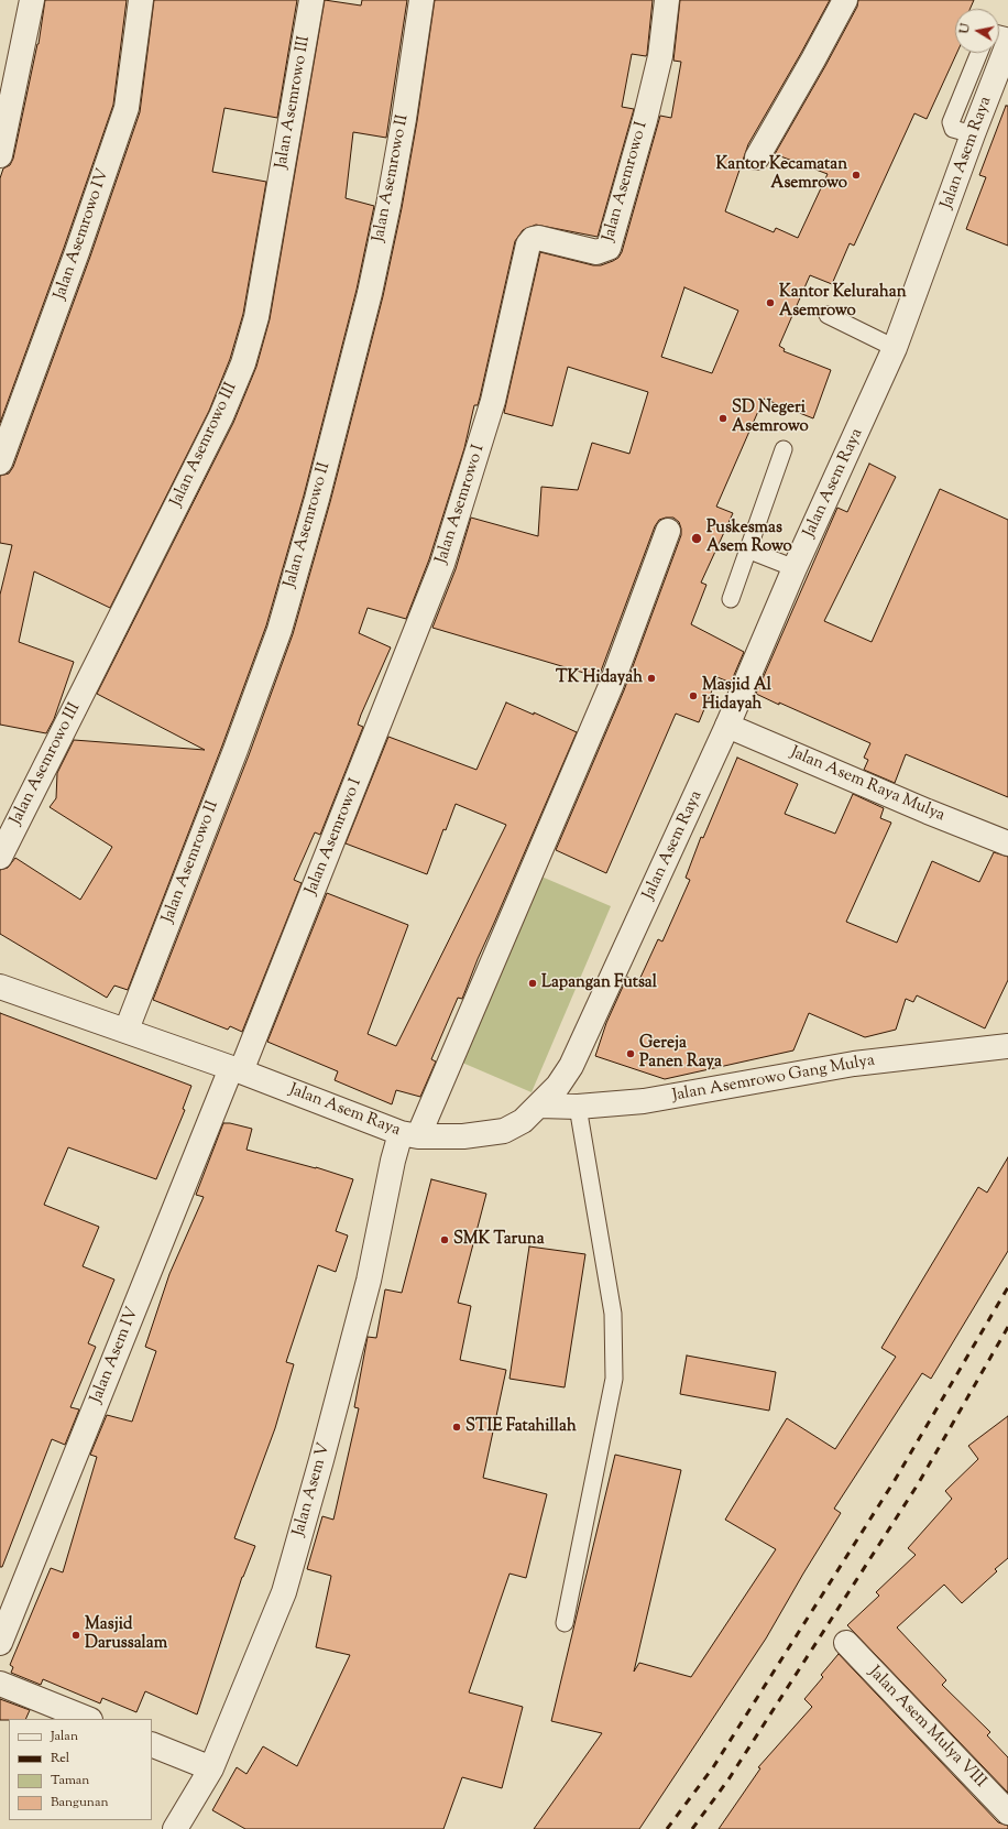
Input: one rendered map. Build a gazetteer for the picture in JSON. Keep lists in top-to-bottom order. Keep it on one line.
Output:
{"streets":{"street":["Jalan Asemrowo III","Jalan Asem Raya","Jalan Asemrowo II","Jalan Asemrowo I","Jalan Asemrowo IV","Jalan Asem Raya Mulya","Jalan Asemrowo Gang Mulya","Jalan Asem IV","Jalan Asem V","Jalan Asem Mulya VIII"]},"crossings":[["Jalan Asem Raya","Jalan Asemrowo II"],["Jalan Asem Raya","Jalan Asemrowo I"],["Jalan Asem Raya","Jalan Asem Raya Mulya"],["Jalan Asem Raya","Jalan Asemrowo Gang Mulya"],["Jalan Asem Raya","Jalan Asem IV"],["Jalan Asem Raya","Jalan Asem V"],["Jalan Asemrowo I","Jalan Asem IV"]],"places":["Kantor Kecamatan Asemrowo","Kantor Kelurahan Asemrowo","SD Negeri Asemrowo","Puskesmas Asem Rowo","TK Hidayah","Masjid Al Hidayah","Lapangan Futsal","Gereja Panen Raya","SMK Taruna","STIE Fatahillah","Masjid Darussalam"],"legend":["Jalan","Rel","Taman","Bangunan"],"north":"left"}
